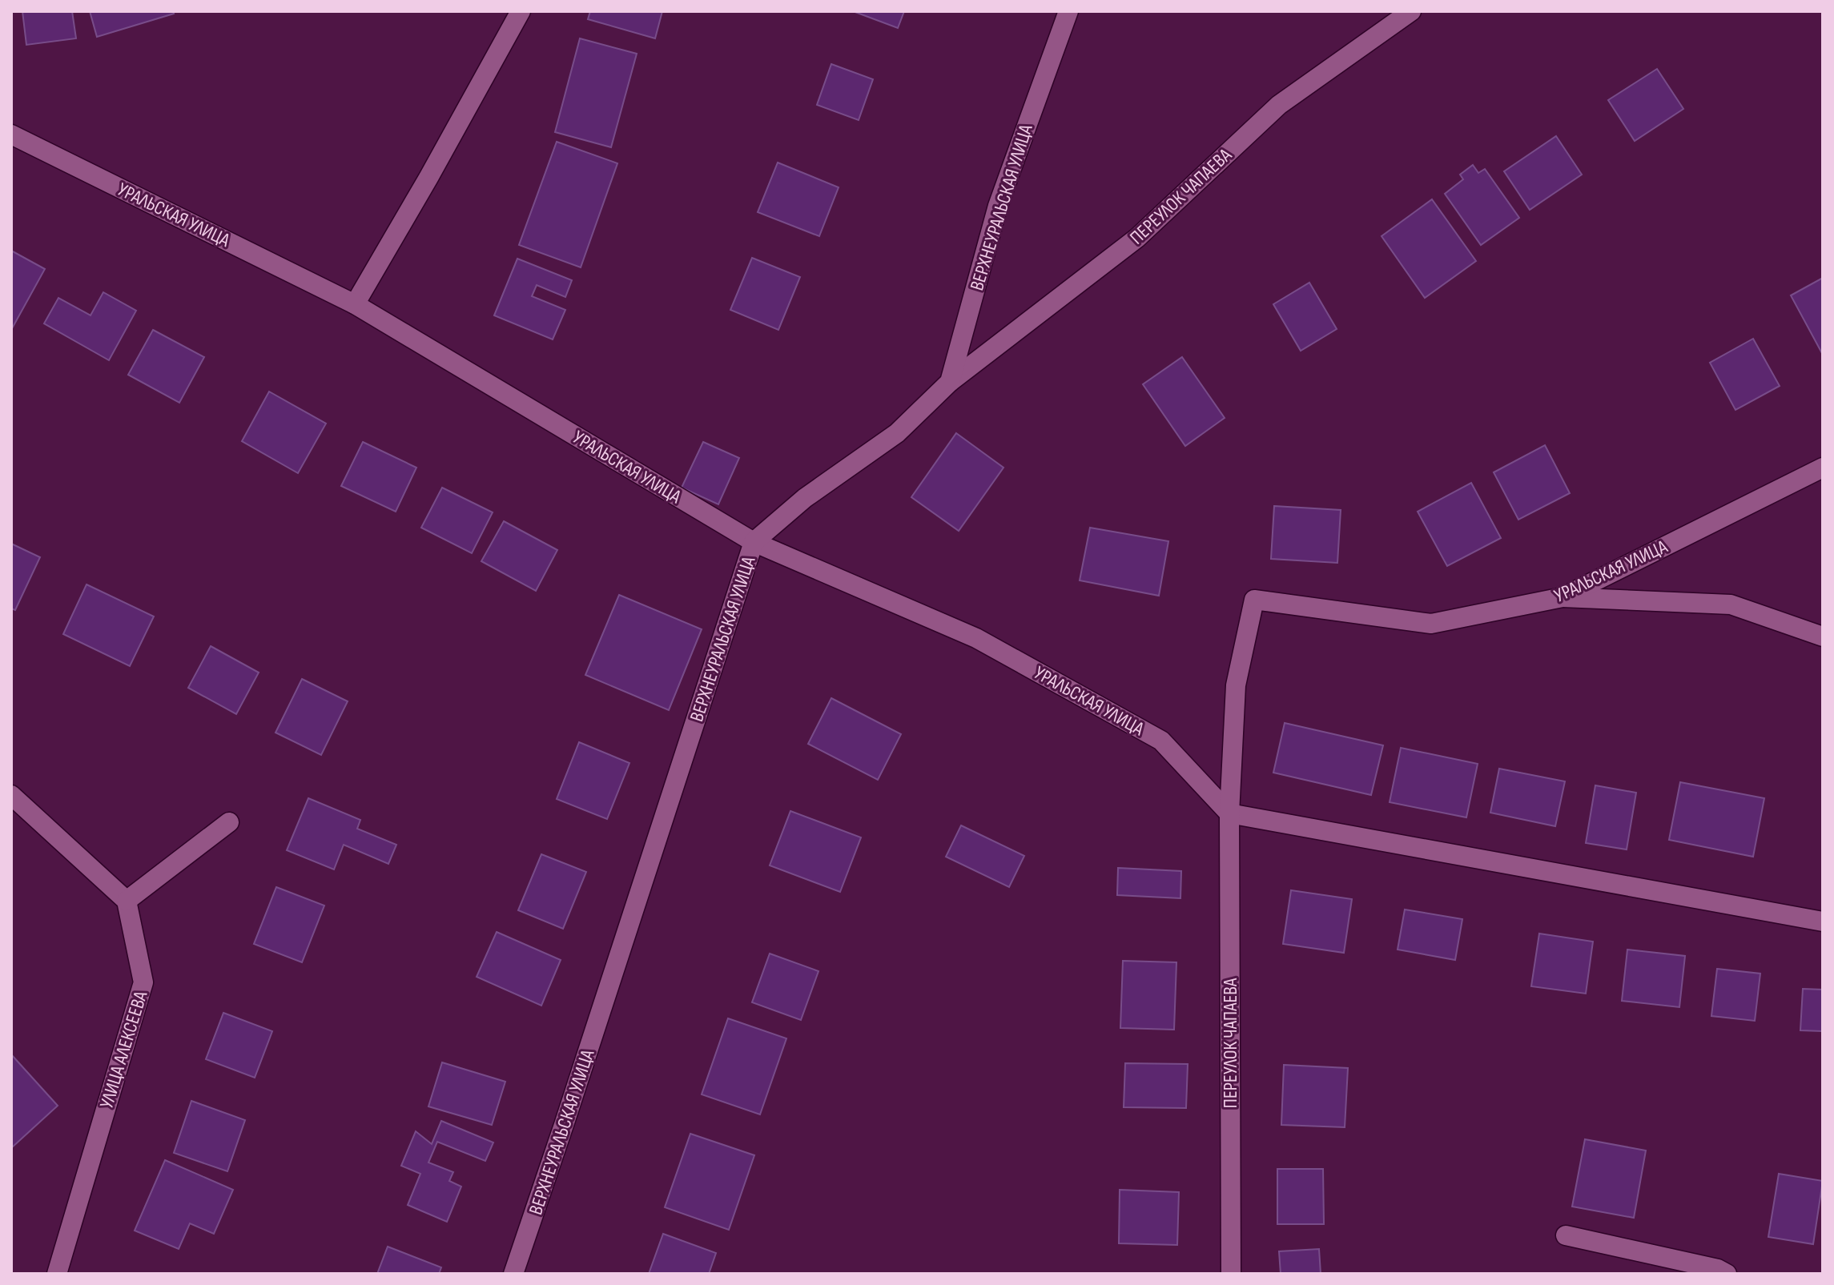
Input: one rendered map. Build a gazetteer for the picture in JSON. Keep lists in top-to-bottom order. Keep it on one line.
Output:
{"streets":{"street":["ПЕРЕУЛОК ЧАПАЕВА","ВЕРХНЕУРАЛЬСКАЯ УЛИЦА","УРАЛЬСКАЯ УЛИЦА","УЛИЦА АЛЕКСЕЕВА"]},"crossings":[["ПЕРЕУЛОК ЧАПАЕВА","ВЕРХНЕУРАЛЬСКАЯ УЛИЦА"],["ПЕРЕУЛОК ЧАПАЕВА","УРАЛЬСКАЯ УЛИЦА"],["ВЕРХНЕУРАЛЬСКАЯ УЛИЦА","УРАЛЬСКАЯ УЛИЦА"]]}
